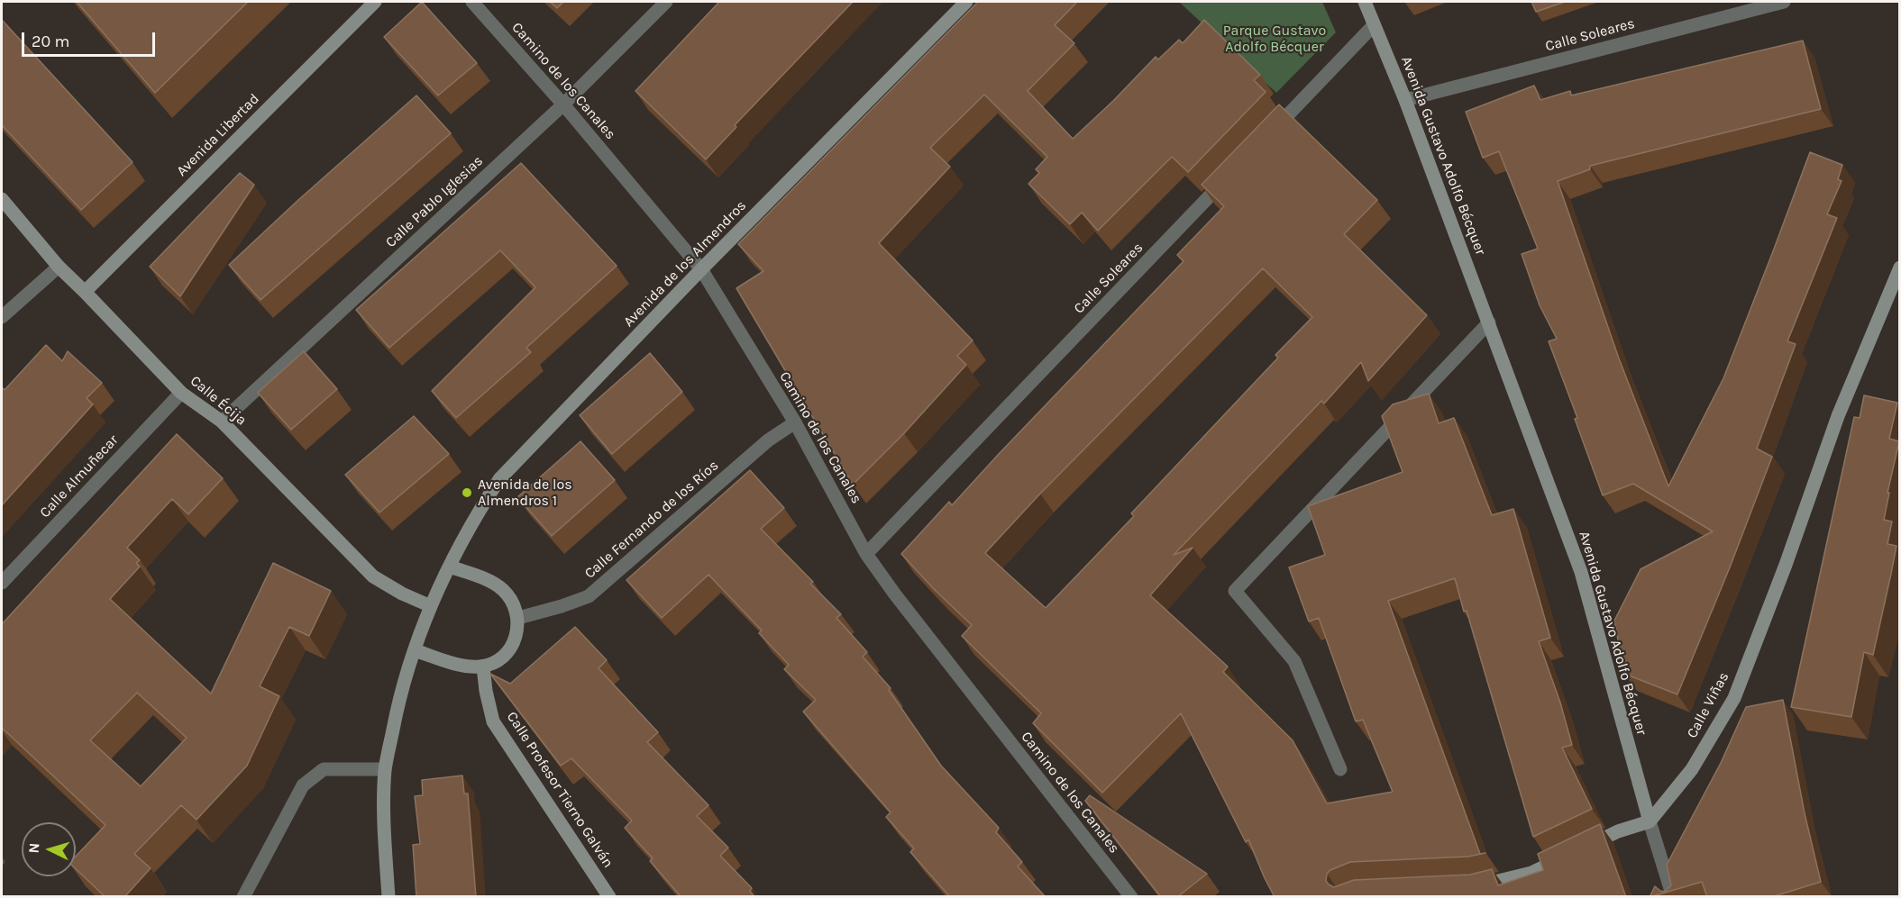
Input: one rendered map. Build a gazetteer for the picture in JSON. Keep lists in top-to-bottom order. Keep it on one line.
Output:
{"streets":{"street":["Calle Soleares","Camino de los Canales","Avenida Libertad","Avenida Gustavo Adolfo Bécquer","Calle Pablo Iglesias","Avenida de los Almendros","Calle Écija","Calle Almuñecar","Calle Fernando de los Ríos","Calle Viñas","Calle Profesor Tierno Galván"]},"crossings":[["Calle Soleares","Camino de los Canales"],["Calle Soleares","Avenida Gustavo Adolfo Bécquer"],["Camino de los Canales","Calle Pablo Iglesias"],["Camino de los Canales","Avenida de los Almendros"],["Camino de los Canales","Calle Fernando de los Ríos"],["Avenida Libertad","Calle Écija"],["Avenida Gustavo Adolfo Bécquer","Calle Viñas"],["Calle Pablo Iglesias","Calle Écija"],["Avenida de los Almendros","Calle Écija"],["Avenida de los Almendros","Calle Fernando de los Ríos"],["Avenida de los Almendros","Calle Profesor Tierno Galván"],["Calle Écija","Calle Almuñecar"],["Calle Écija","Calle Fernando de los Ríos"],["Calle Écija","Calle Profesor Tierno Galván"],["Calle Fernando de los Ríos","Calle Profesor Tierno Galván"]],"parks":["Parque Gustavo Adolfo Bécquer"],"places":["Avenida de los Almendros 1"],"scale_bar":"20 m","north":"left"}
